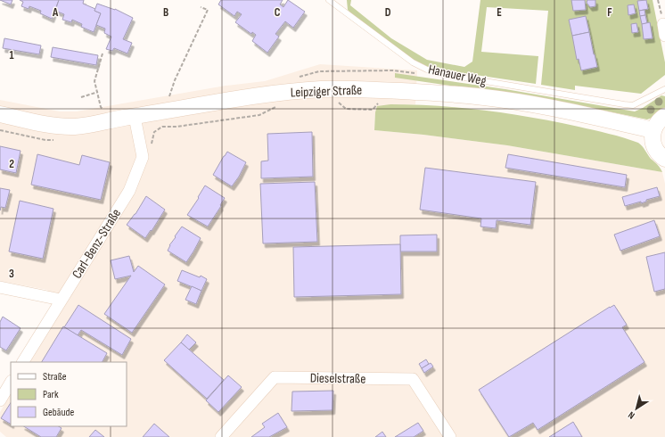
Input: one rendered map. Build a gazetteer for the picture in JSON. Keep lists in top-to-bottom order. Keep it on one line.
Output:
{"streets":{"main road":["Leipziger Straße"],"street":["Carl-Benz-Straße","Dieselstraße"],"lane":["Hanauer Weg"]},"crossings":[["Leipziger Straße","Carl-Benz-Straße"]],"legend":["Straße","Park","Gebäude"],"north":"bottom left","grid":{"columns":["A","B","C","D","E","F"],"rows":["1","2","3"]}}
